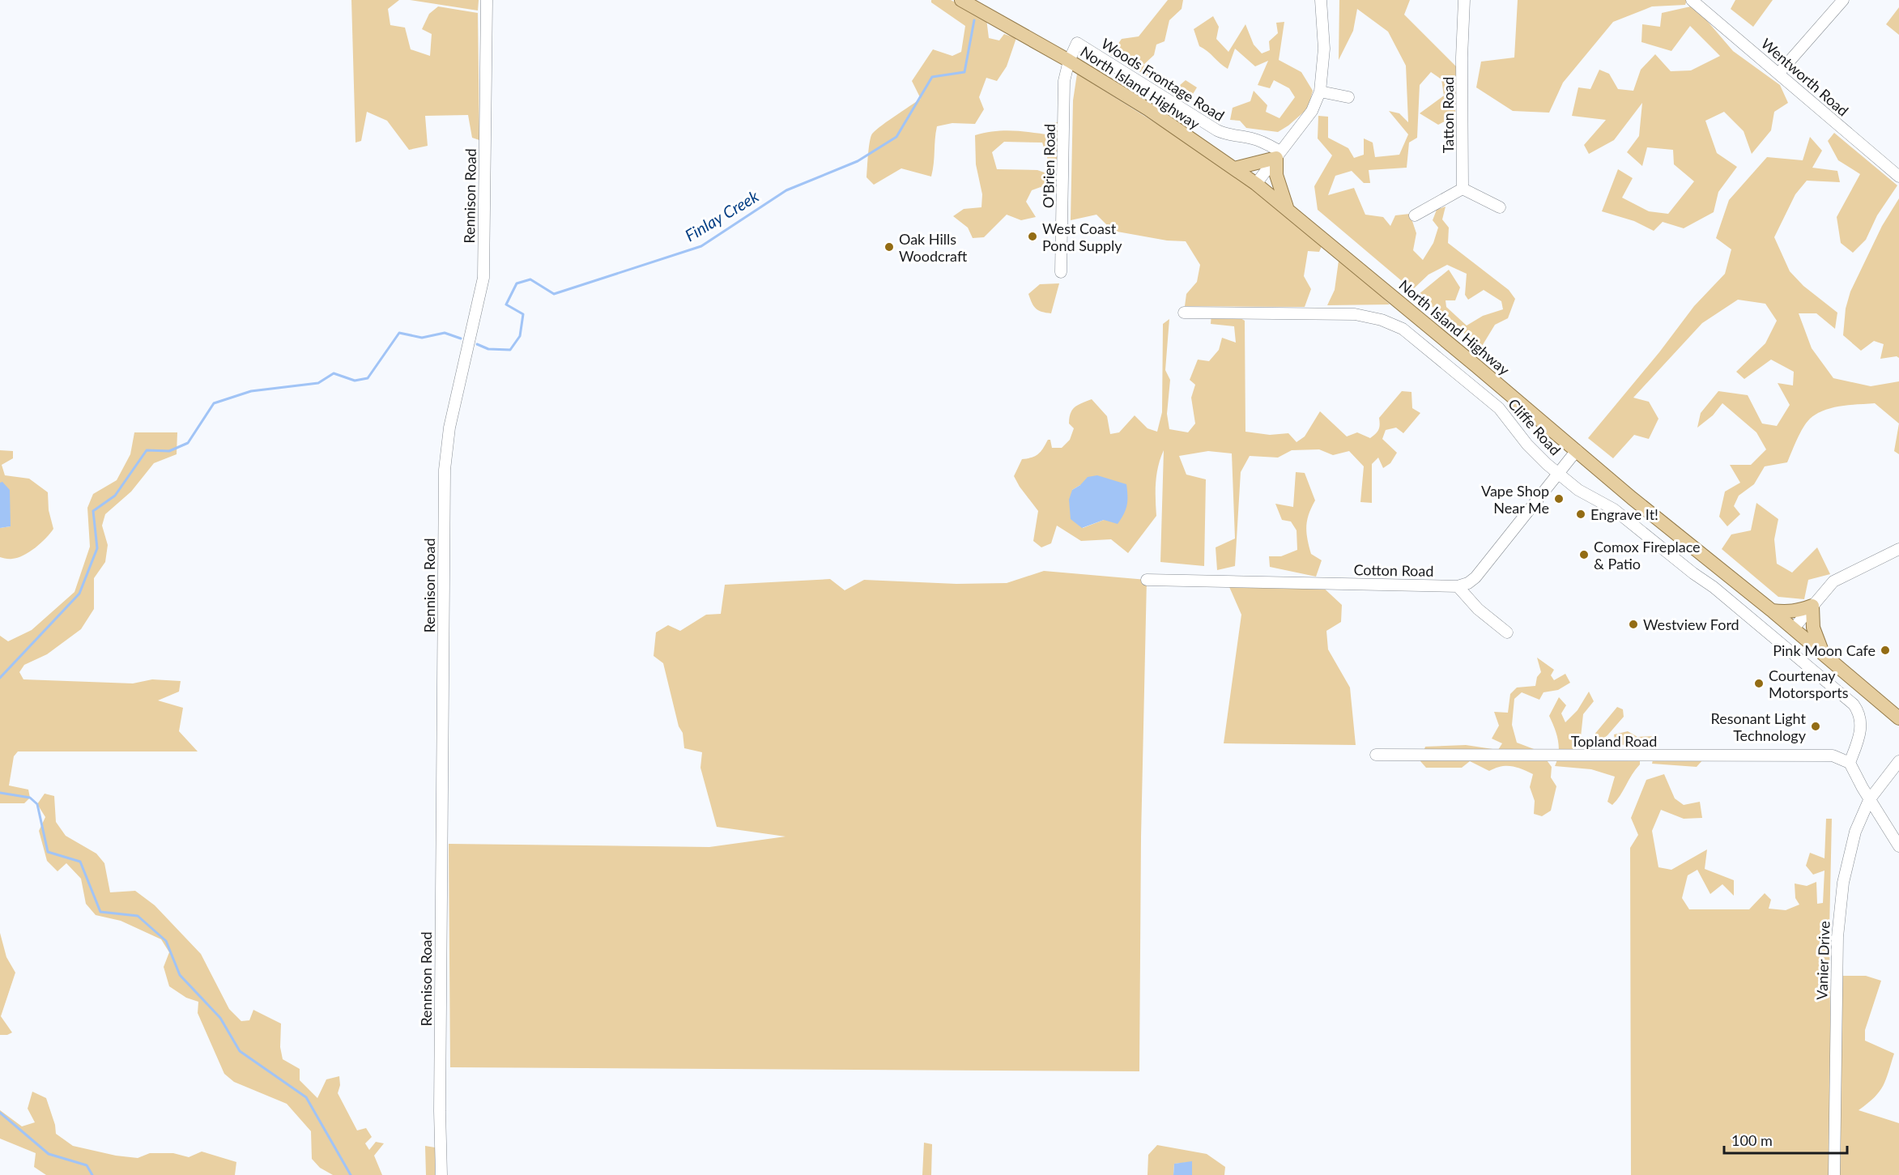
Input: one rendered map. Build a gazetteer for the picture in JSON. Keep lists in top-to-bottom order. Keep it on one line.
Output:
{"streets":{"main road":["North Island Highway"],"street":["Wentworth Road","Woods Frontage Road","Tatton Road","O'Brien Road","Rennison Road","Cliffe Road","Cotton Road","Topland Road","Vanier Drive"]},"crossings":[["Woods Frontage Road","North Island Highway"],["Woods Frontage Road","O'Brien Road"],["North Island Highway","O'Brien Road"],["Cliffe Road","Topland Road"]],"water":["Finlay Creek"],"places":["West Coast Pond Supply","Oak Hills Woodcraft","Vape Shop Near Me","Engrave It!","Comox Fireplace & Patio","Westview Ford","Pink Moon Cafe","Courtenay Motorsports","Resonant Light Technology"],"scale_bar":"100 m"}
